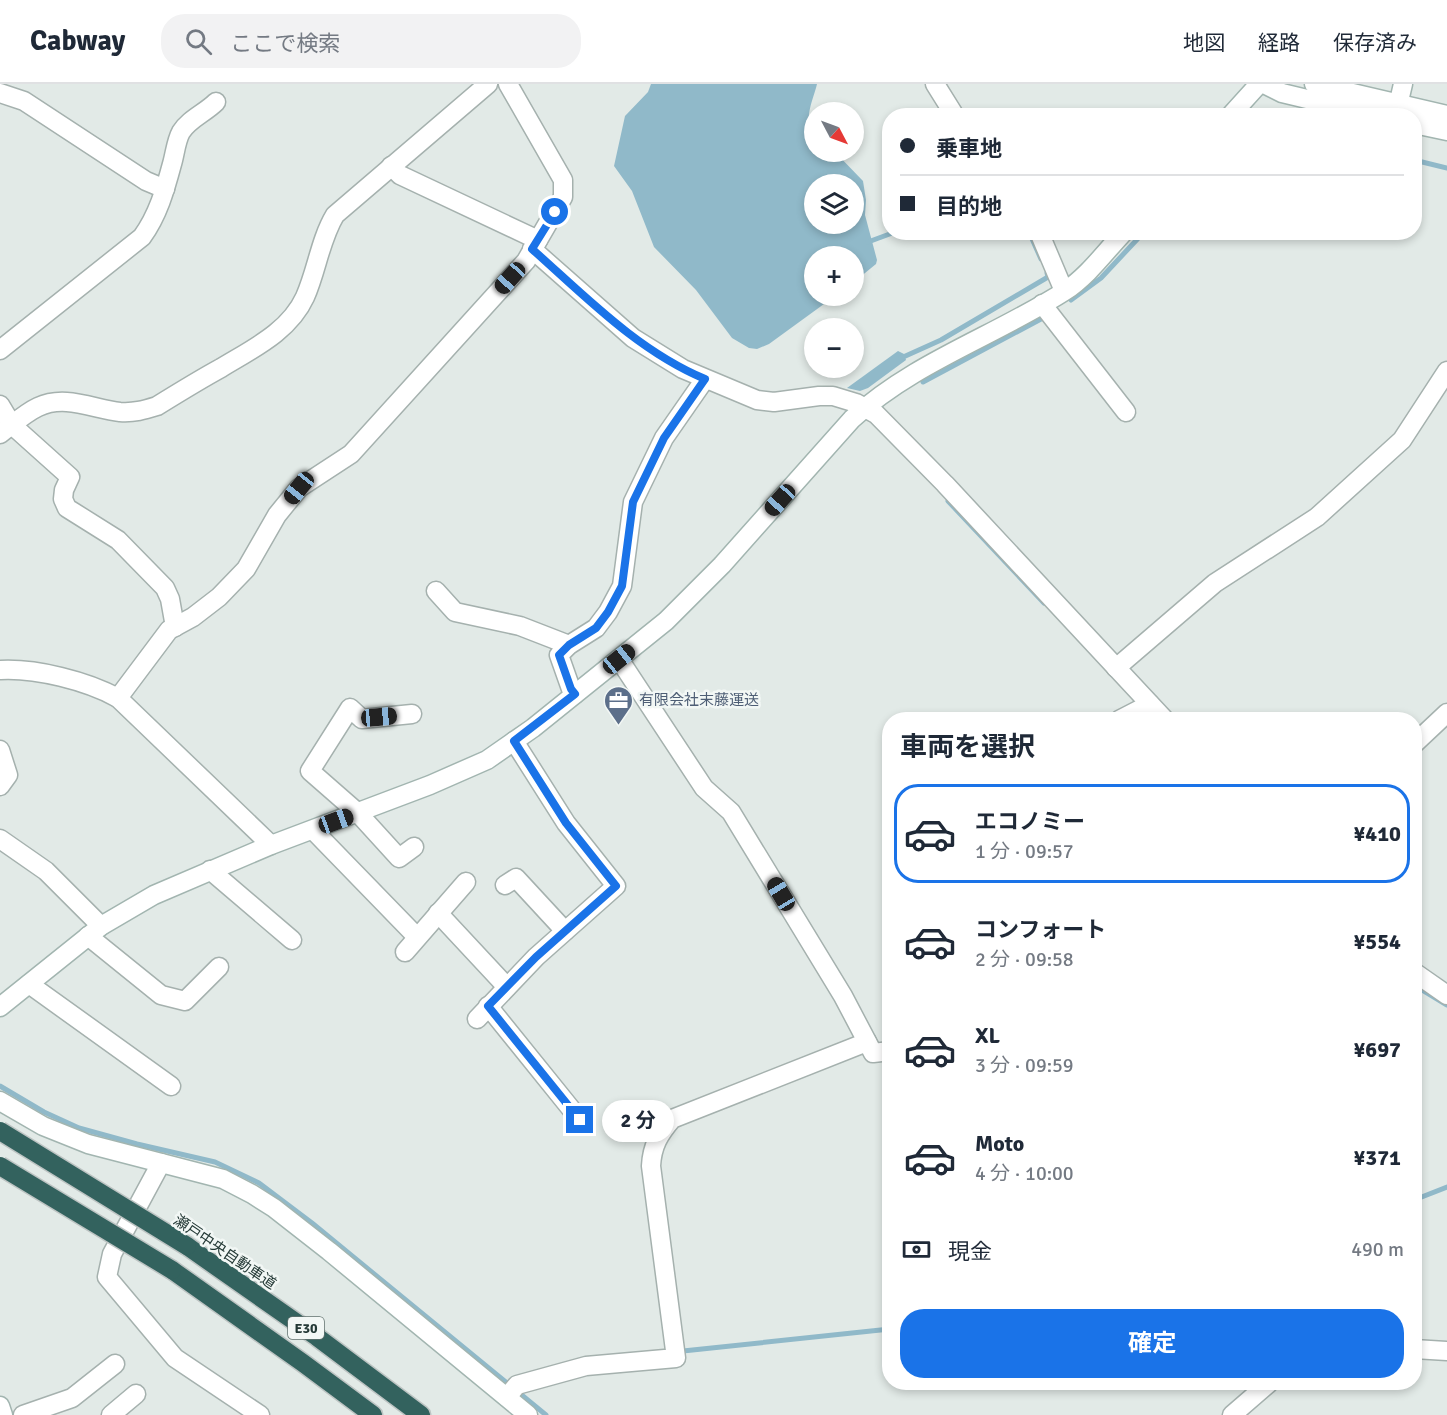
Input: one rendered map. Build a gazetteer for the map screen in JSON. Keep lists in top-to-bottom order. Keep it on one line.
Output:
{"streets":{"highway":["瀬戸中央自動車道","E30"]},"places":{"office":["有限会社末藤運送"]},"north":"bottom right","page":{"header":"Cabway","search":"ここで検索","nav":["地図","経路","保存済み"],"map_buttons":["+","−"],"banner":["乗車地","目的地"],"heading":"車両を選択","list":[{"name":"エコノミー","note":"1 分 · 09:57","value":"¥410"},{"name":"コンフォート","note":"2 分 · 09:58","value":"¥554"},{"name":"XL","note":"3 分 · 09:59","value":"¥697"},{"name":"Moto","note":"4 分 · 10:00","value":"¥371"}],"bubble":"2 分","pay":["現金","490 m"],"buttons":"確定"}}
